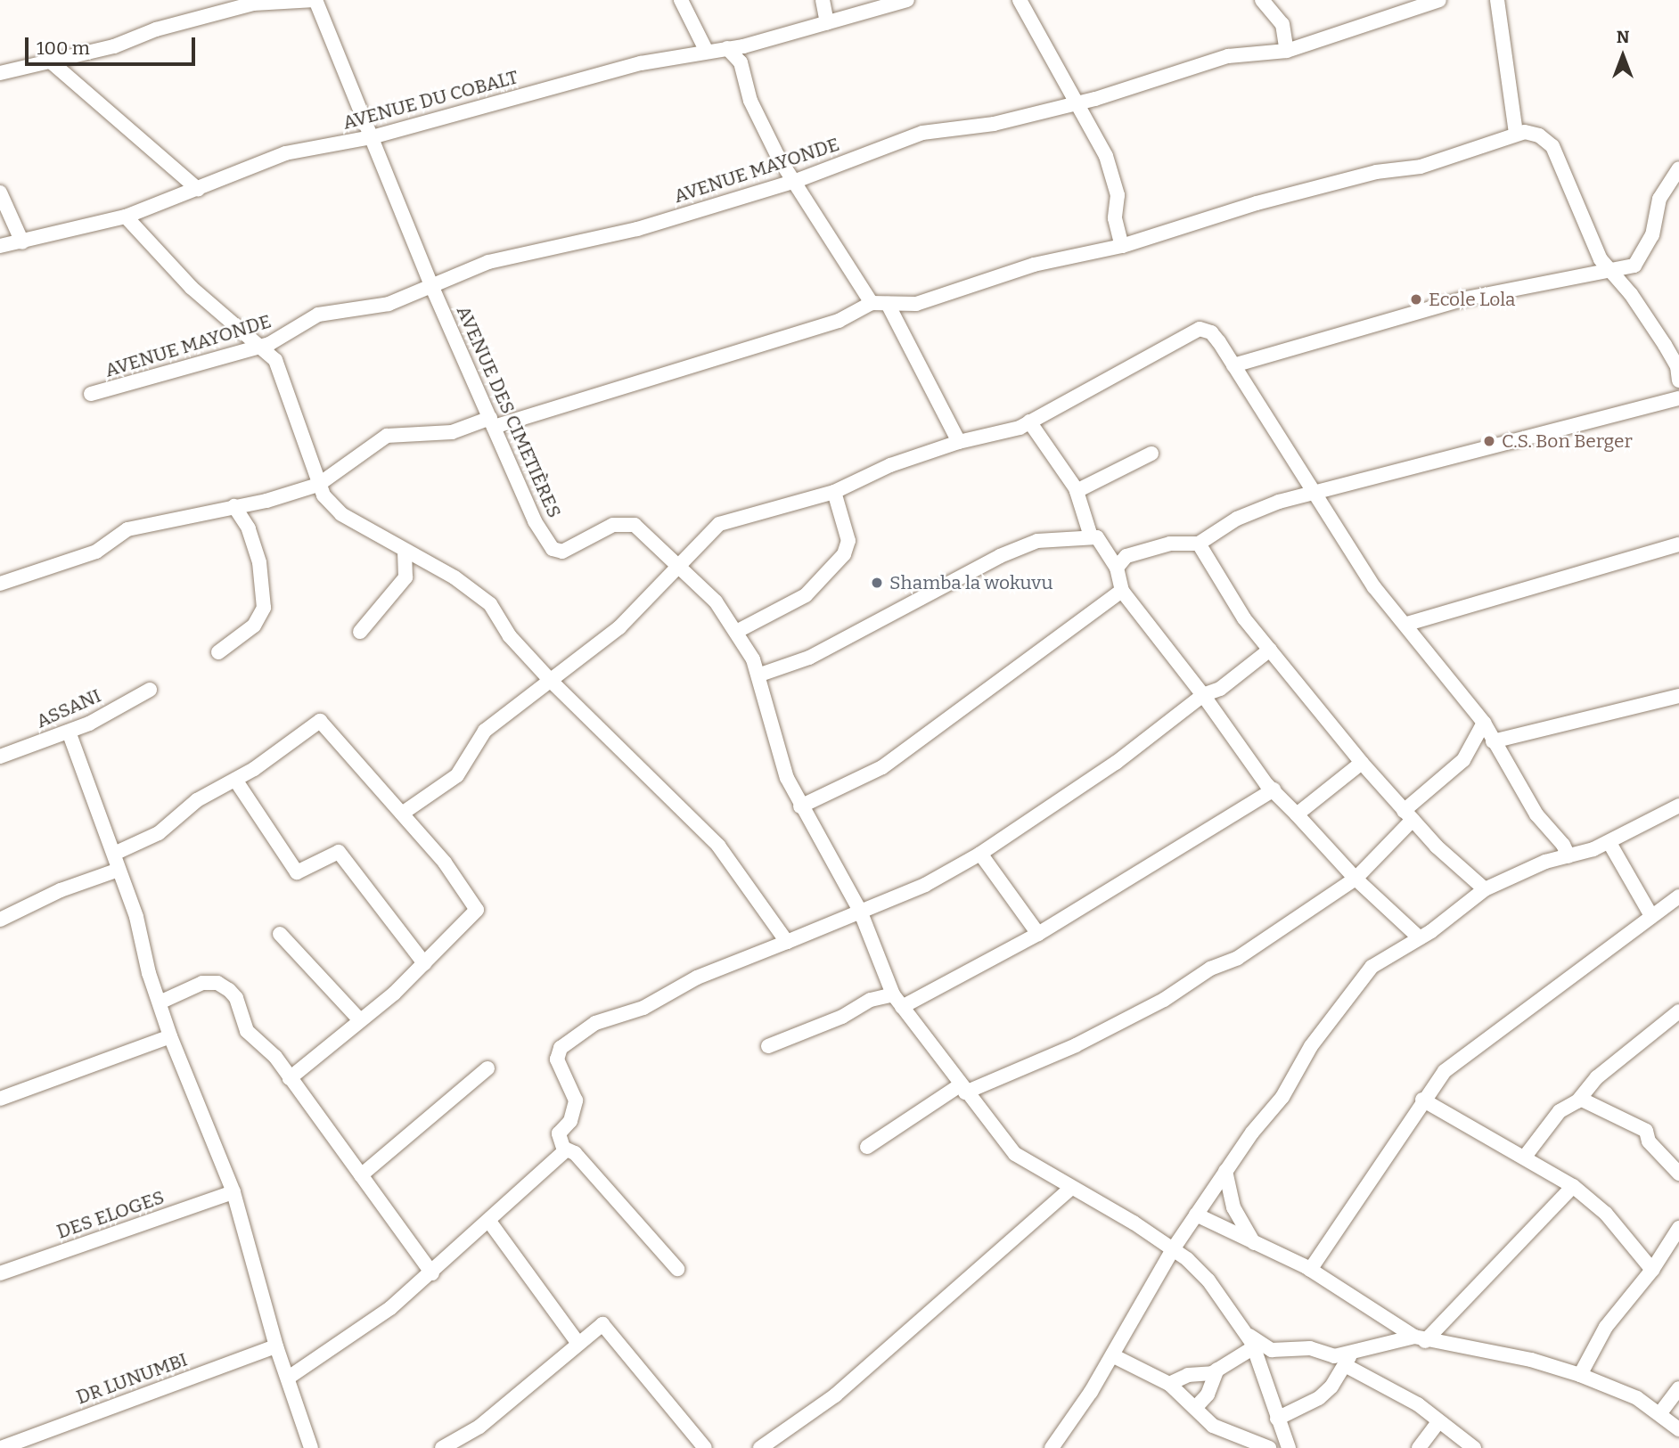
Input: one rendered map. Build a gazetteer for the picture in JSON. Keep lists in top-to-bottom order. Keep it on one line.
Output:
{"streets":{"street":["AVENUE DU COBALT","AVENUE MAYONDE","AVENUE DES CIMETIÈRES","ASSANI","DES ELOGES","DR LUNUMBI"]},"crossings":[["AVENUE DU COBALT","AVENUE DES CIMETIÈRES"],["AVENUE MAYONDE","AVENUE DES CIMETIÈRES"]],"places":["Ecole Lola","C.S. Bon Berger","Shamba la wokuvu"],"scale_bar":"100 m","north":"top"}
